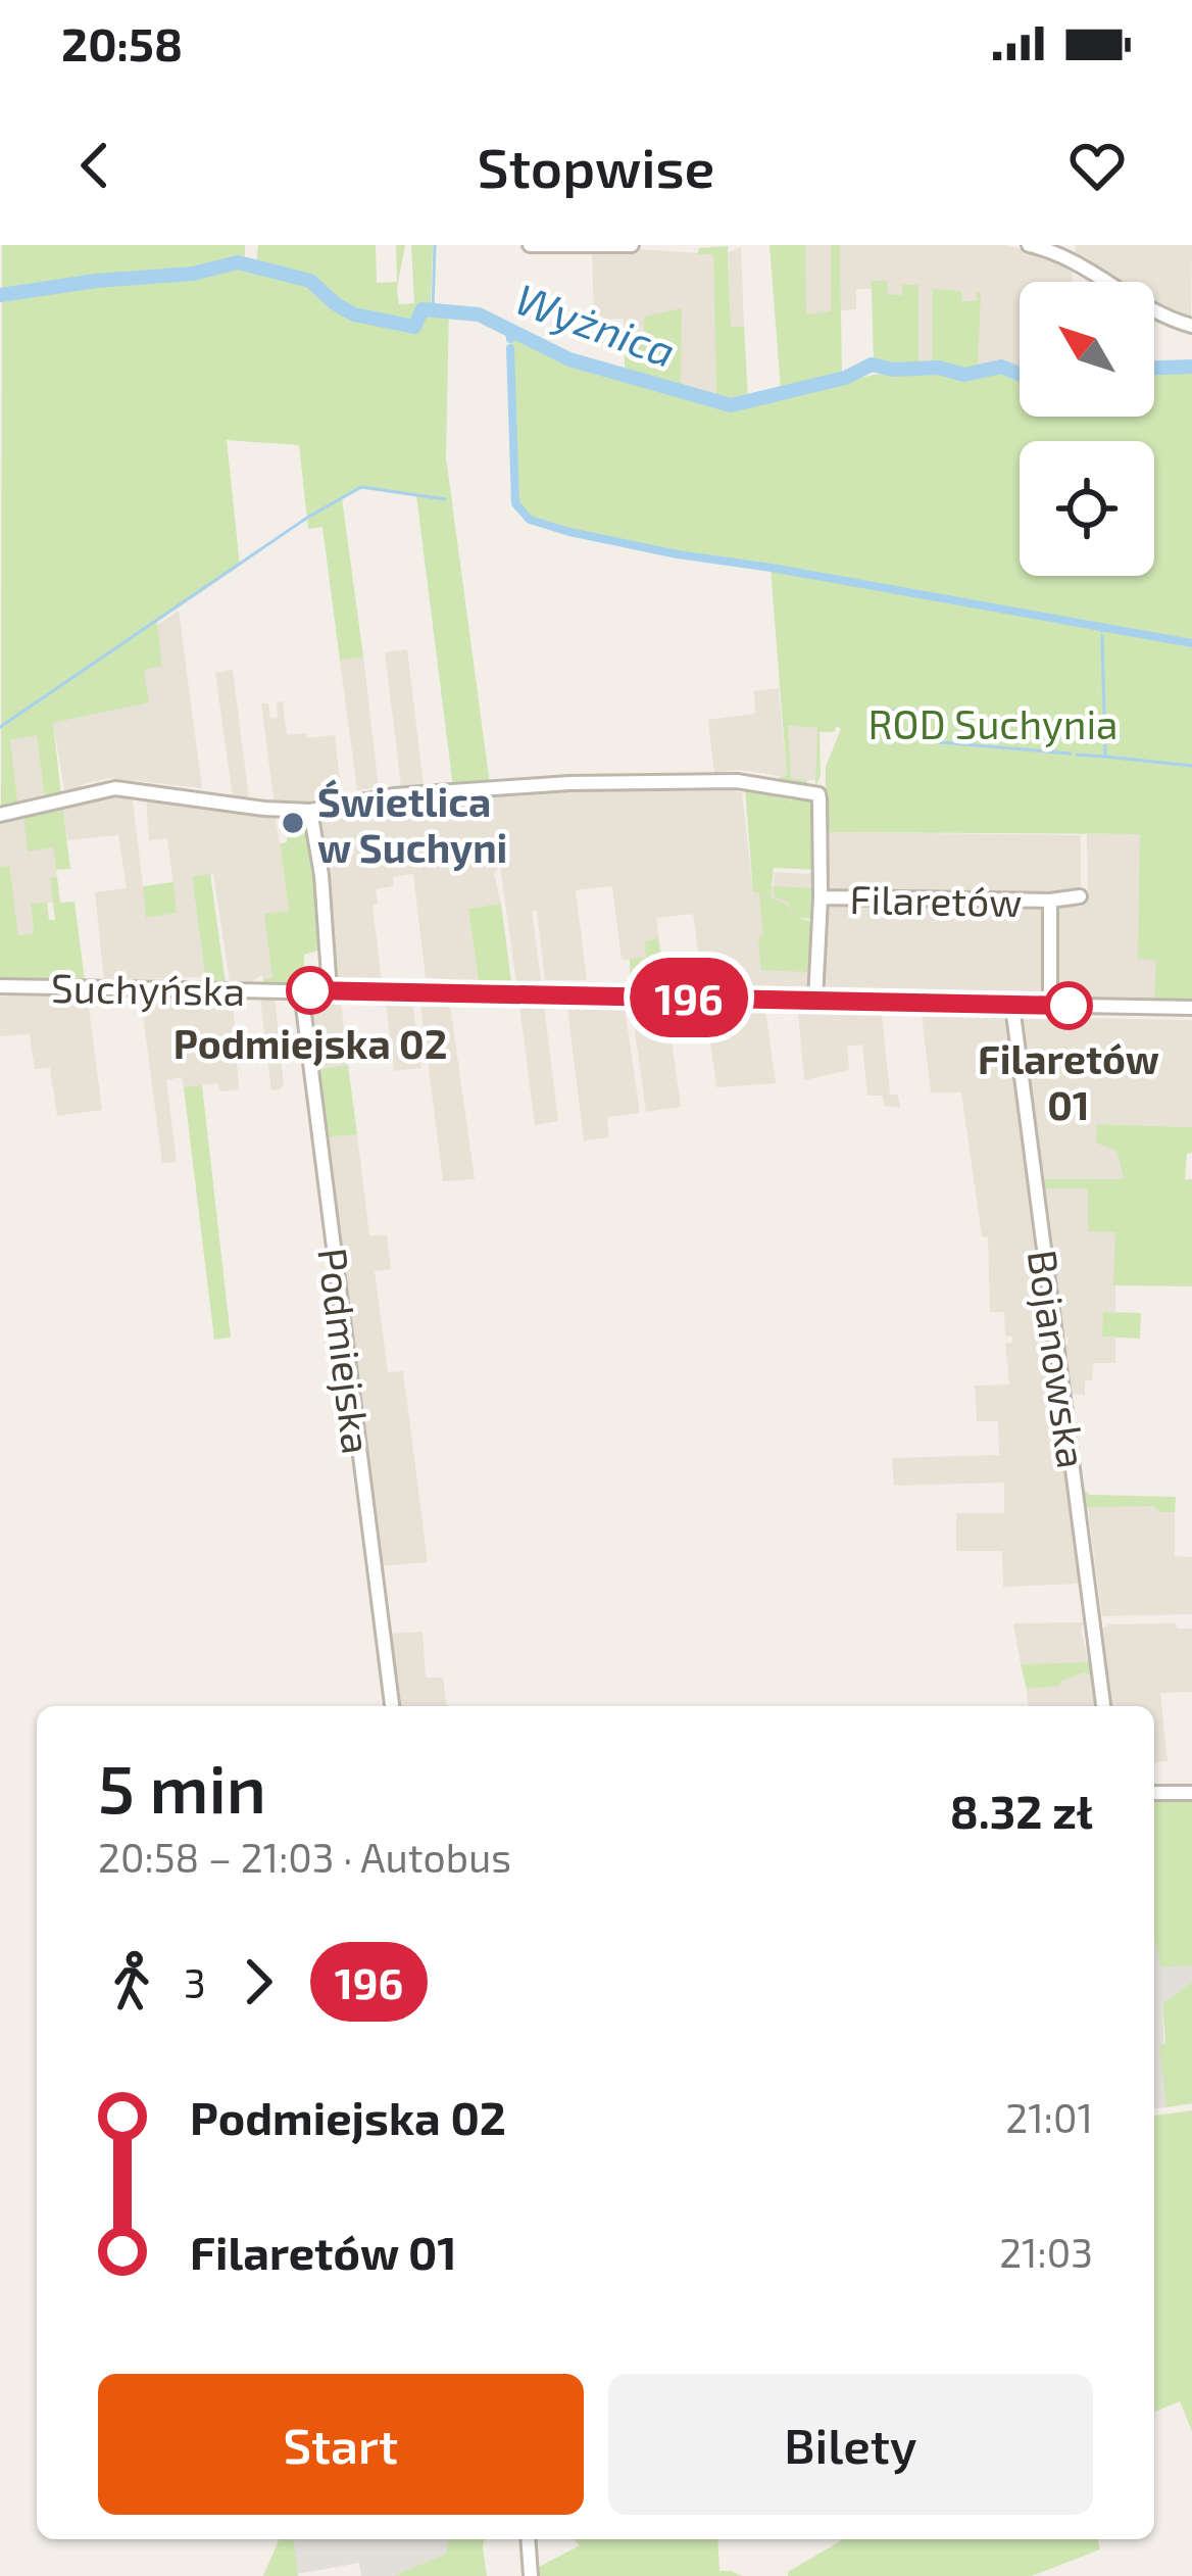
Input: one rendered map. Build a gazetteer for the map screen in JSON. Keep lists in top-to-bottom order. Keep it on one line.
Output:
{"streets":{"street":["Filaretów","Suchyńska","Podmiejska","Bojanowska"]},"crossings":[["Suchyńska","Podmiejska"]],"water":["Wyżnica"],"parks":["ROD Suchynia"],"places":["Świetlica w Suchyni","Podmiejska 02","Filaretów 01"],"lines":["bus line 196"],"north":"top left","page":{"status":"20:58","header":"Stopwise","on_map":"196","heading":["5 min","20:58 – 21:03 · Autobus","8.32 zł"],"legs":["3","196"],"list":[{"name":"Podmiejska 02","value":"21:01"},{"name":"Filaretów 01","value":"21:03"}],"buttons":["Start","Bilety"]}}
